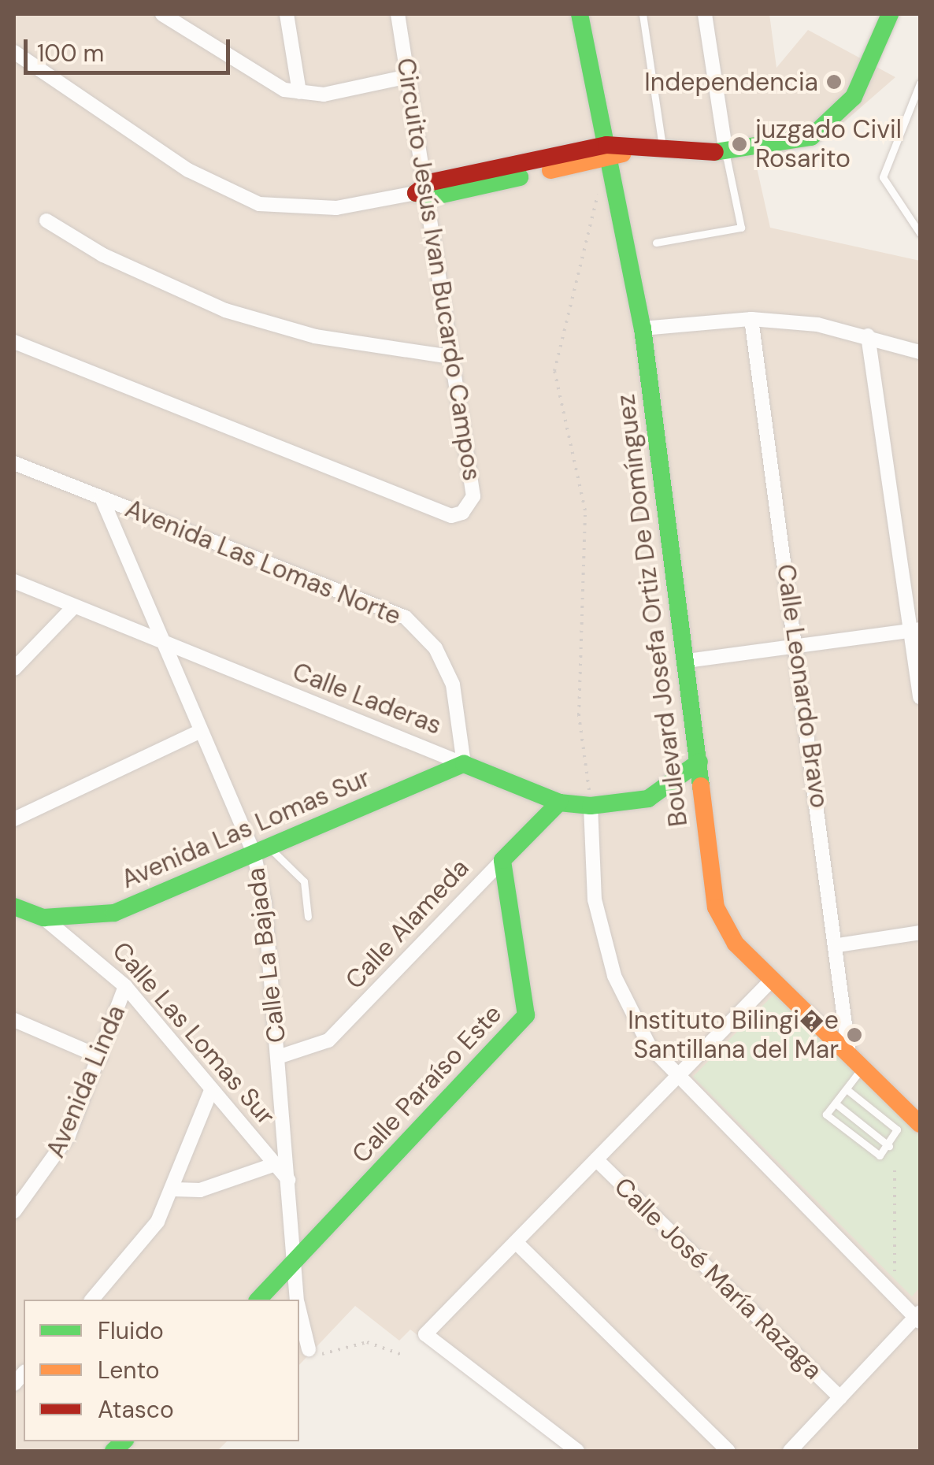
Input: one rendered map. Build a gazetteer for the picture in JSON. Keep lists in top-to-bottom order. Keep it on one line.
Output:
{"streets":{"street":["Circuito Jesús Ivan Bucardo Campos","Avenida Las Lomas Norte","Boulevard Josefa Ortiz De Domínguez","Calle Leonardo Bravo","Calle Laderas","Avenida Las Lomas Sur","Calle Alameda","Calle La Bajada","Calle Las Lomas Sur","Avenida Linda","Calle Paraíso Este","Calle José María Razaga"]},"crossings":[["Avenida Las Lomas Norte","Calle Laderas"],["Avenida Las Lomas Norte","Avenida Las Lomas Sur"],["Avenida Las Lomas Norte","Calle La Bajada"],["Boulevard Josefa Ortiz De Domínguez","Calle Leonardo Bravo"],["Boulevard Josefa Ortiz De Domínguez","Calle Laderas"],["Calle Laderas","Avenida Las Lomas Sur"],["Calle Laderas","Calle Alameda"],["Calle Laderas","Calle La Bajada"],["Avenida Las Lomas Sur","Calle La Bajada"],["Avenida Las Lomas Sur","Calle Las Lomas Sur"],["Calle Alameda","Calle La Bajada"],["Calle Alameda","Calle Paraíso Este"],["Calle La Bajada","Calle Las Lomas Sur"],["Calle La Bajada","Calle Paraíso Este"],["Calle Las Lomas Sur","Avenida Linda"]],"places":["Independencia","juzgado Civil Rosarito","Instituto Bilingi�e Santillana del Mar"],"legend":["Fluido","Lento","Atasco"],"scale_bar":"100 m"}
